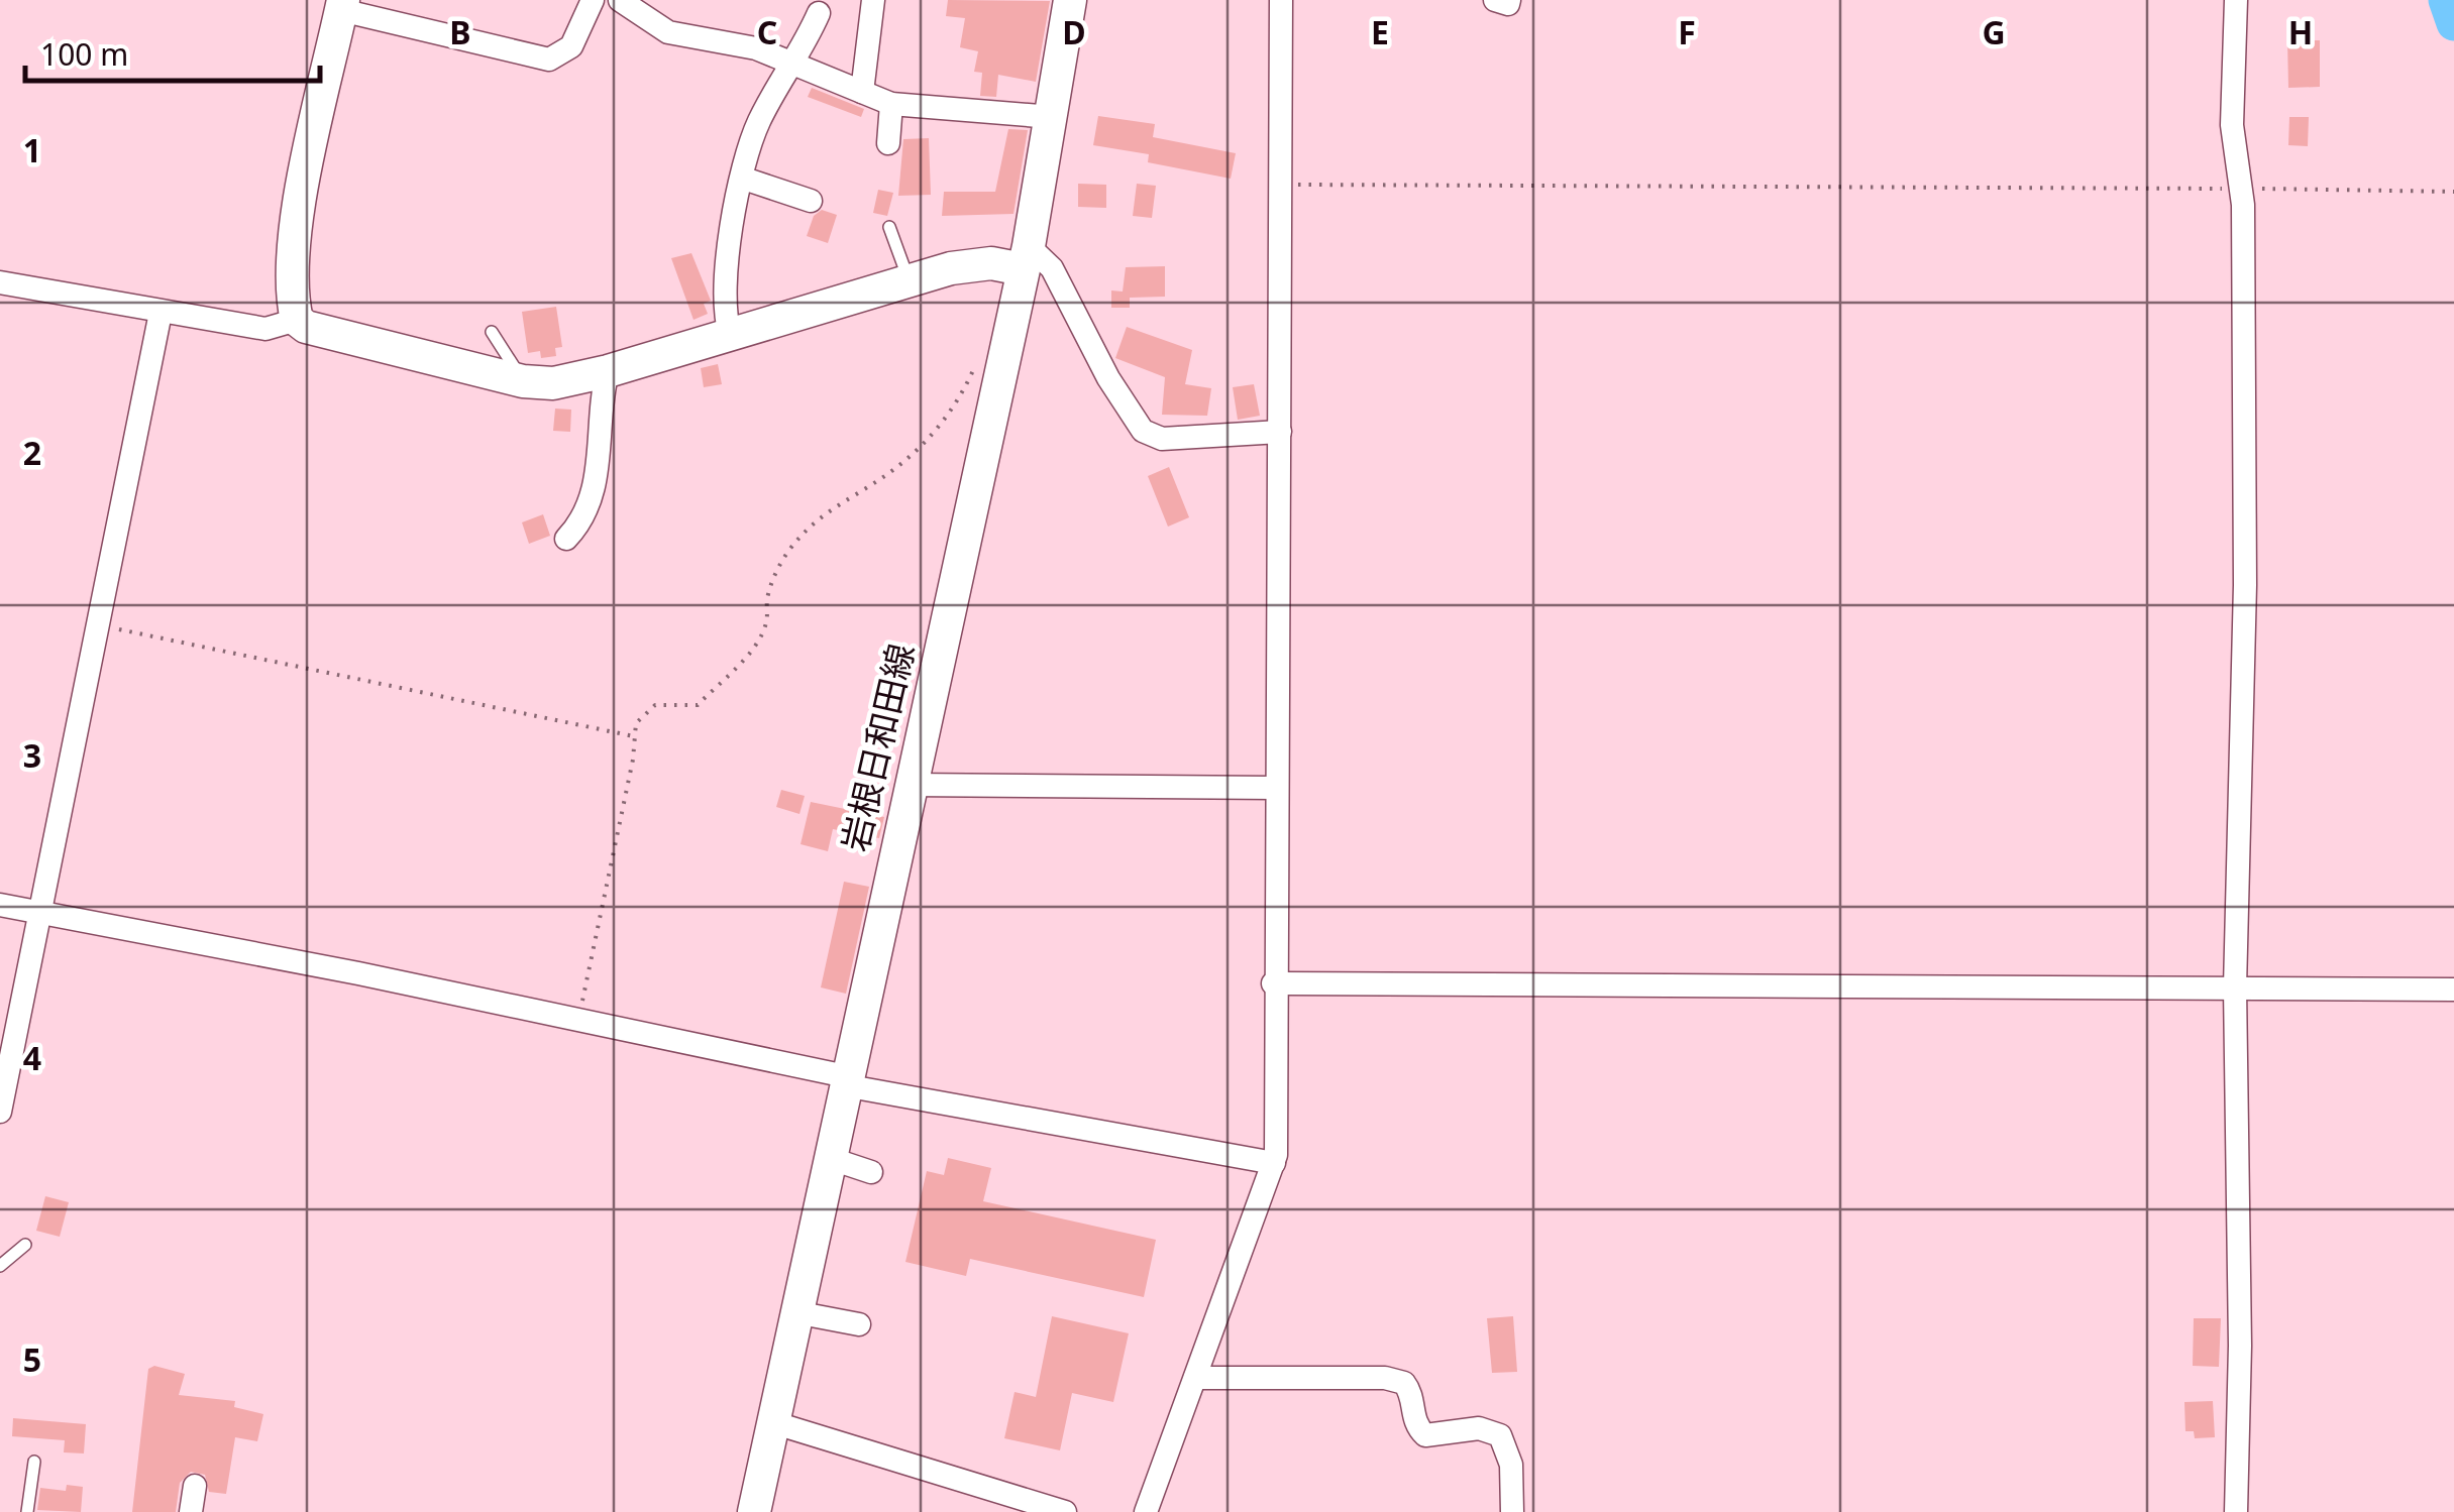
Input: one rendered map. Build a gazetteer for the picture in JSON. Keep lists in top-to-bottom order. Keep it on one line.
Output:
{"streets":{"main road":["岩根日和田線"]},"scale_bar":"100 m","grid":{"columns":["B","C","D","E","F","G","H"],"rows":["1","2","3","4","5"]}}
